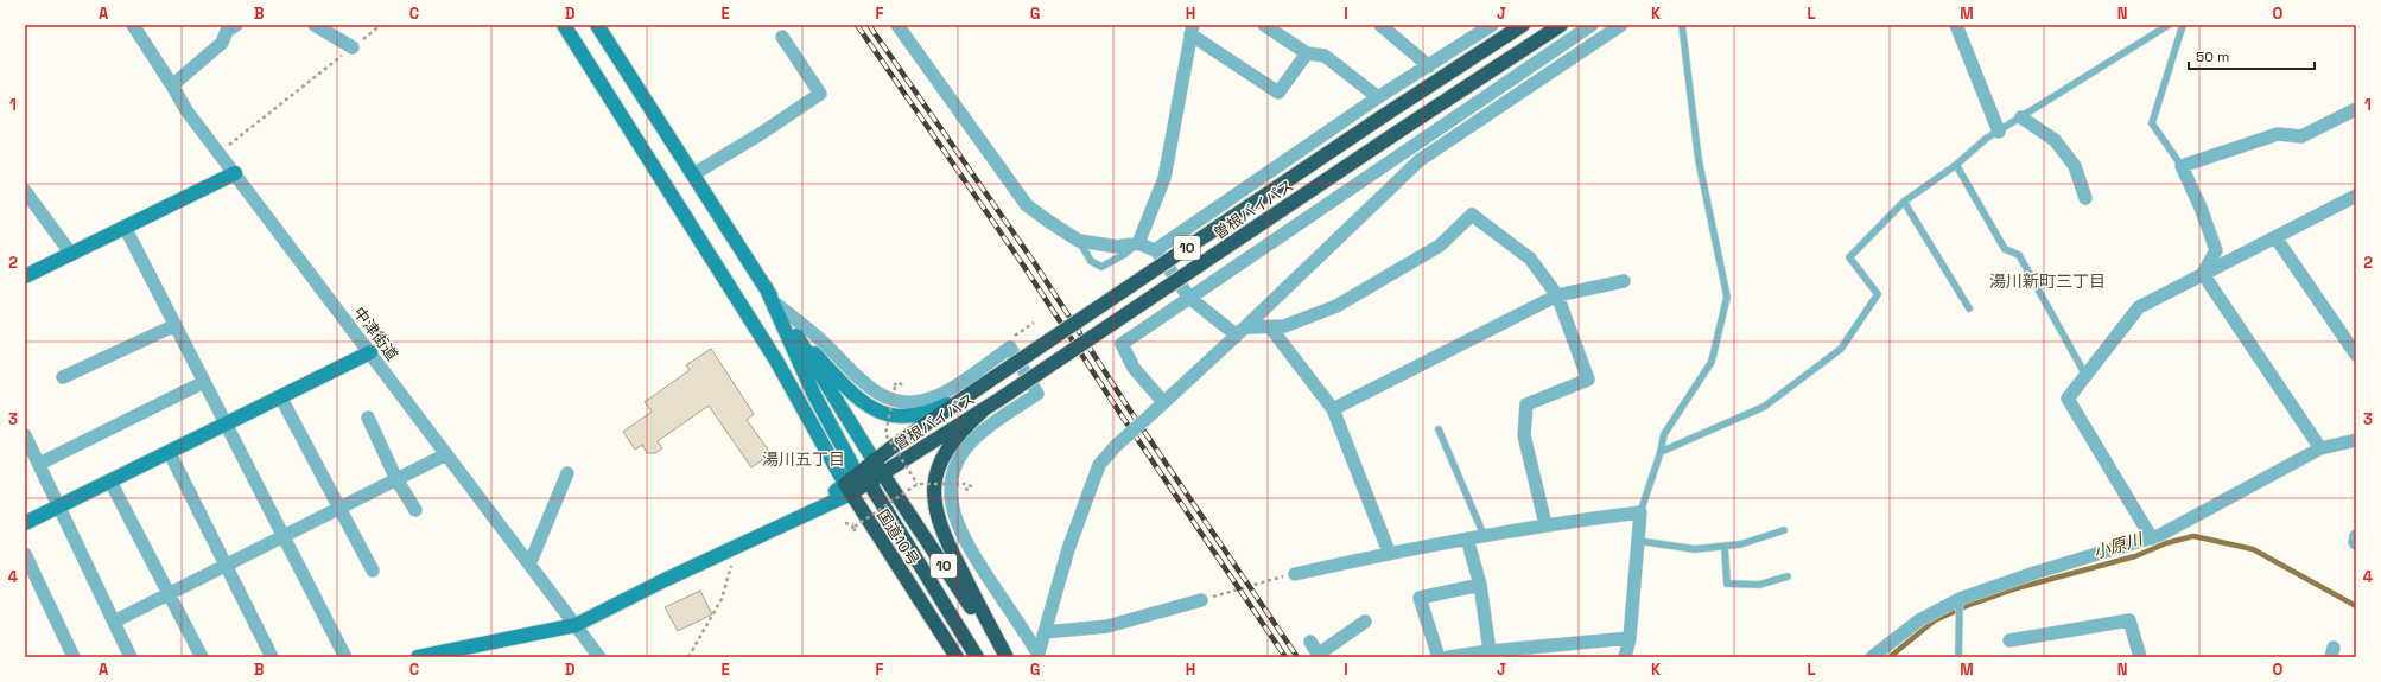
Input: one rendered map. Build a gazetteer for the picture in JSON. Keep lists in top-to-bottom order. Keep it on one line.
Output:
{"streets":{"highway":["曽根バイパス","10","国道10号"],"street":["中津街道"]},"crossings":[["曽根バイパス","10"],["曽根バイパス","国道10号"]],"districts":["湯川新町三丁目","湯川五丁目"],"water":["小原川"],"scale_bar":"50 m","grid":{"columns":["A","B","C","D","E","F","G","H","I","J","K","L","M","N","O"],"rows":["1","2","3","4"]}}
